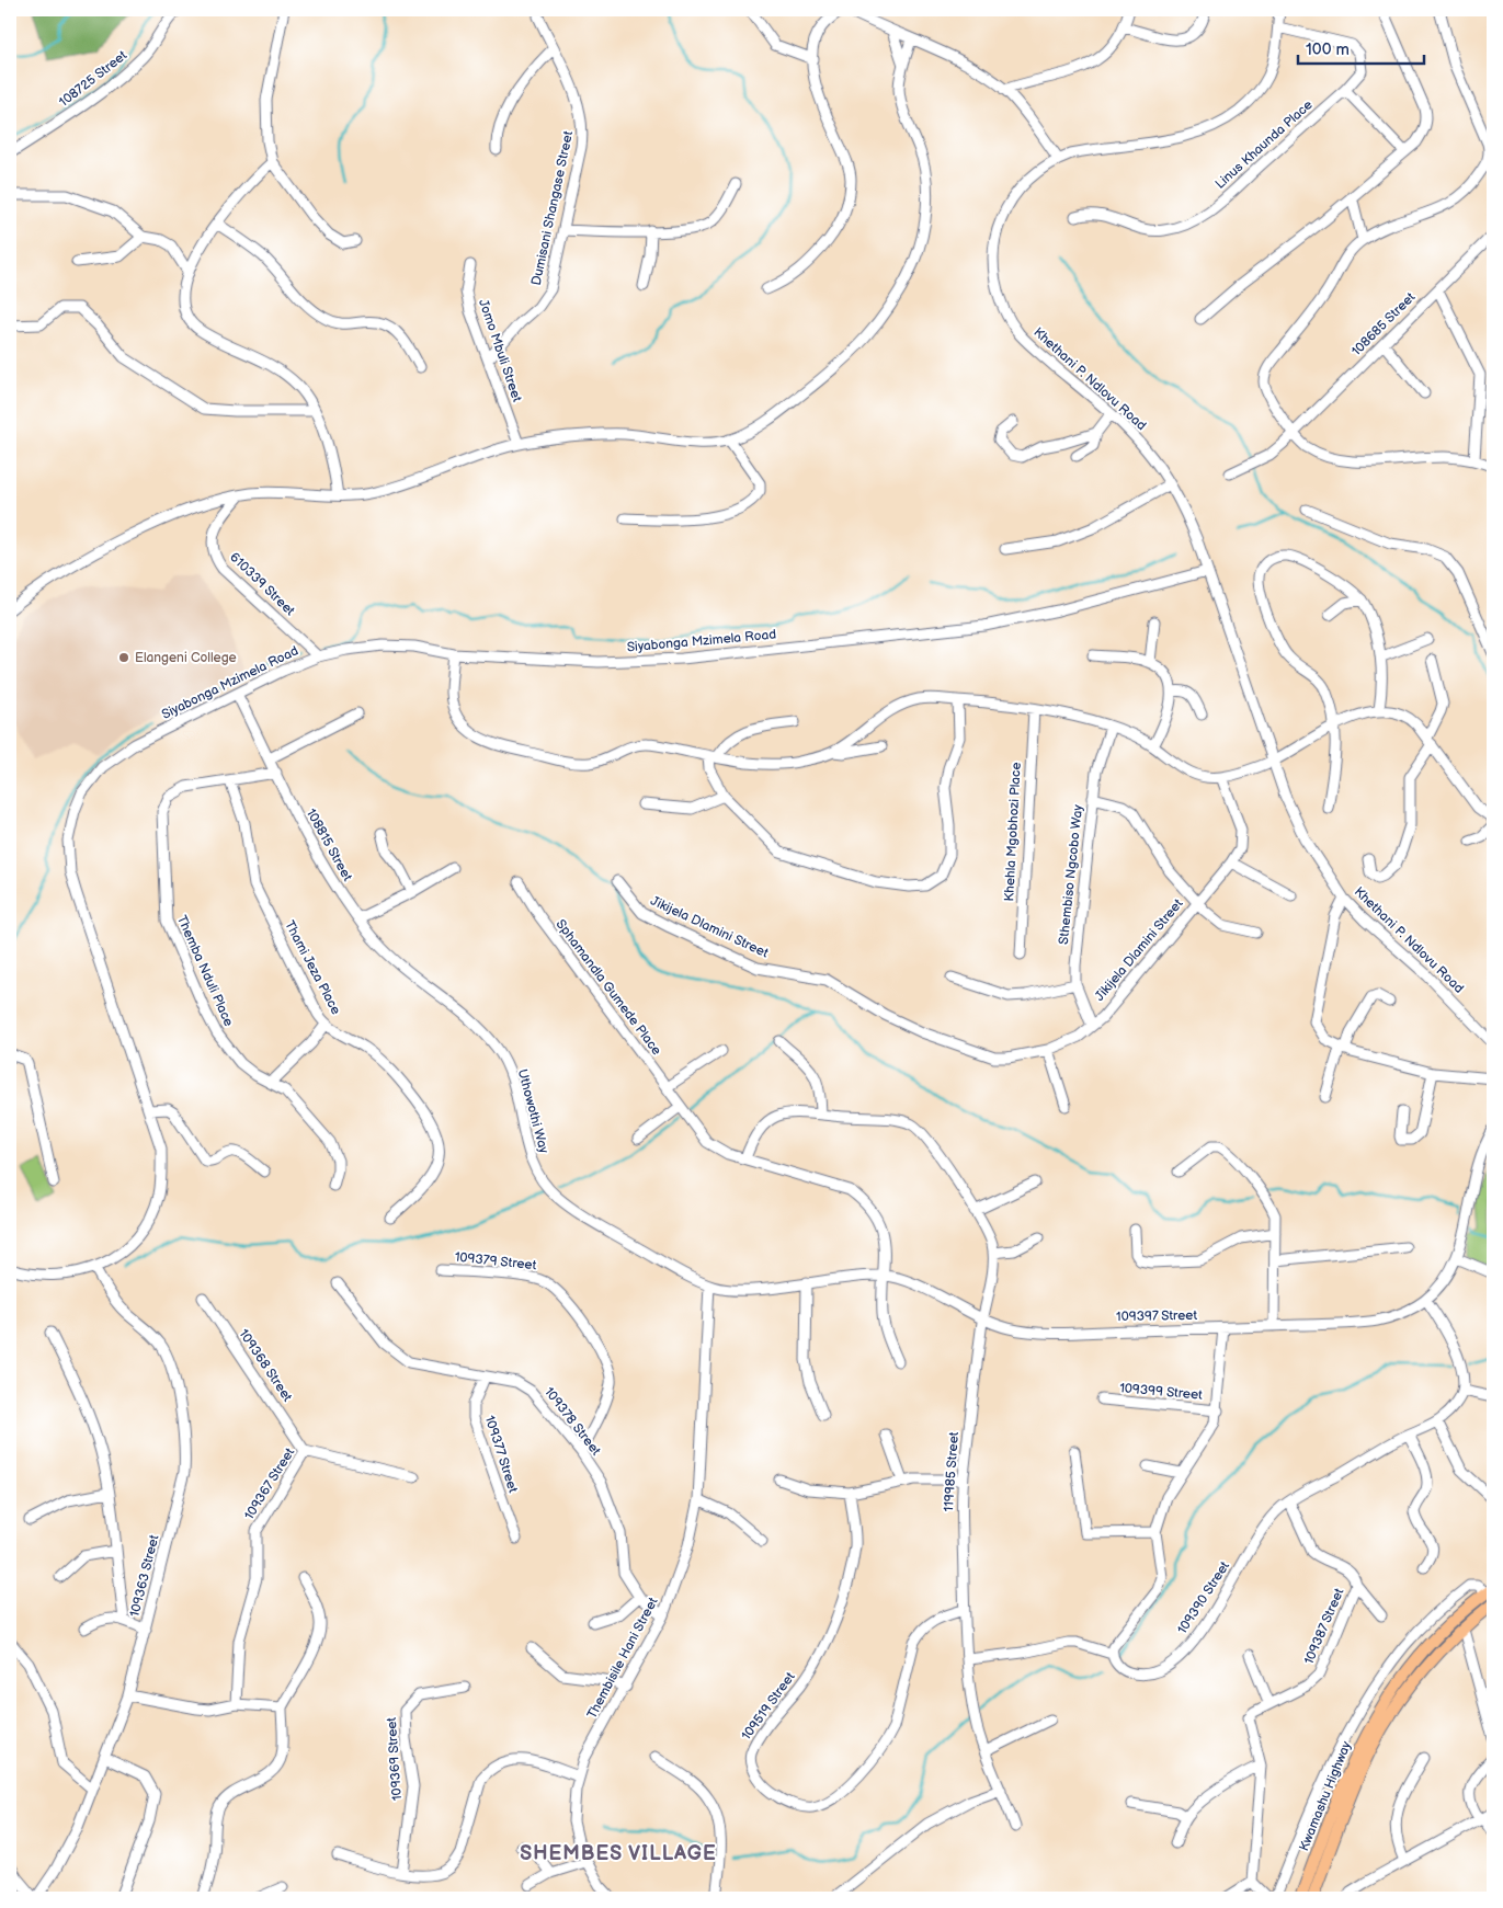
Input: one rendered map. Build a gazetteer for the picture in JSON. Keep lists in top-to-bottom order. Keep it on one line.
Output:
{"streets":{"main road":["Kwamashu Highway"],"street":["108725 Street","Linus Khaunda Place","Dumisani Shangase Street","108685 Street","Jomo Mbuli Street","Khethani P. Ndlovu Road","610339 Street","Siyabonga Mzimela Road","Khehla Mgobhozi Place","108815 Street","Sthembiso Ngcobo Way","Jikijela Dlamini Street","Thami Jeza Place","Themba Nduli Place","Sphamandla Gumede Place","Uthowothi Way","109379 Street","109397 Street","109368 Street","109399 Street","109378 Street","109377 Street","119985 Street","109367 Street","109363 Street","109390 Street","109387 Street","Thembisile Hani Street","109519 Street","109369 Street"]},"crossings":[["Linus Khaunda Place","Khethani P. Ndlovu Road"],["Dumisani Shangase Street","Jomo Mbuli Street"],["Khethani P. Ndlovu Road","Siyabonga Mzimela Road"],["610339 Street","Siyabonga Mzimela Road"],["Siyabonga Mzimela Road","108815 Street"],["Siyabonga Mzimela Road","109363 Street"],["108815 Street","Themba Nduli Place"],["108815 Street","Uthowothi Way"],["Sthembiso Ngcobo Way","Jikijela Dlamini Street"],["Thami Jeza Place","Themba Nduli Place"],["Sphamandla Gumede Place","109397 Street"],["Uthowothi Way","109397 Street"],["Uthowothi Way","Thembisile Hani Street"],["109379 Street","109378 Street"],["109397 Street","119985 Street"],["109397 Street","Thembisile Hani Street"],["109368 Street","109367 Street"],["109378 Street","109377 Street"],["109378 Street","Thembisile Hani Street"],["119985 Street","109519 Street"],["109390 Street","109387 Street"]],"districts":["SHEMBES VILLAGE"],"places":["Elangeni College"],"scale_bar":"100 m"}
